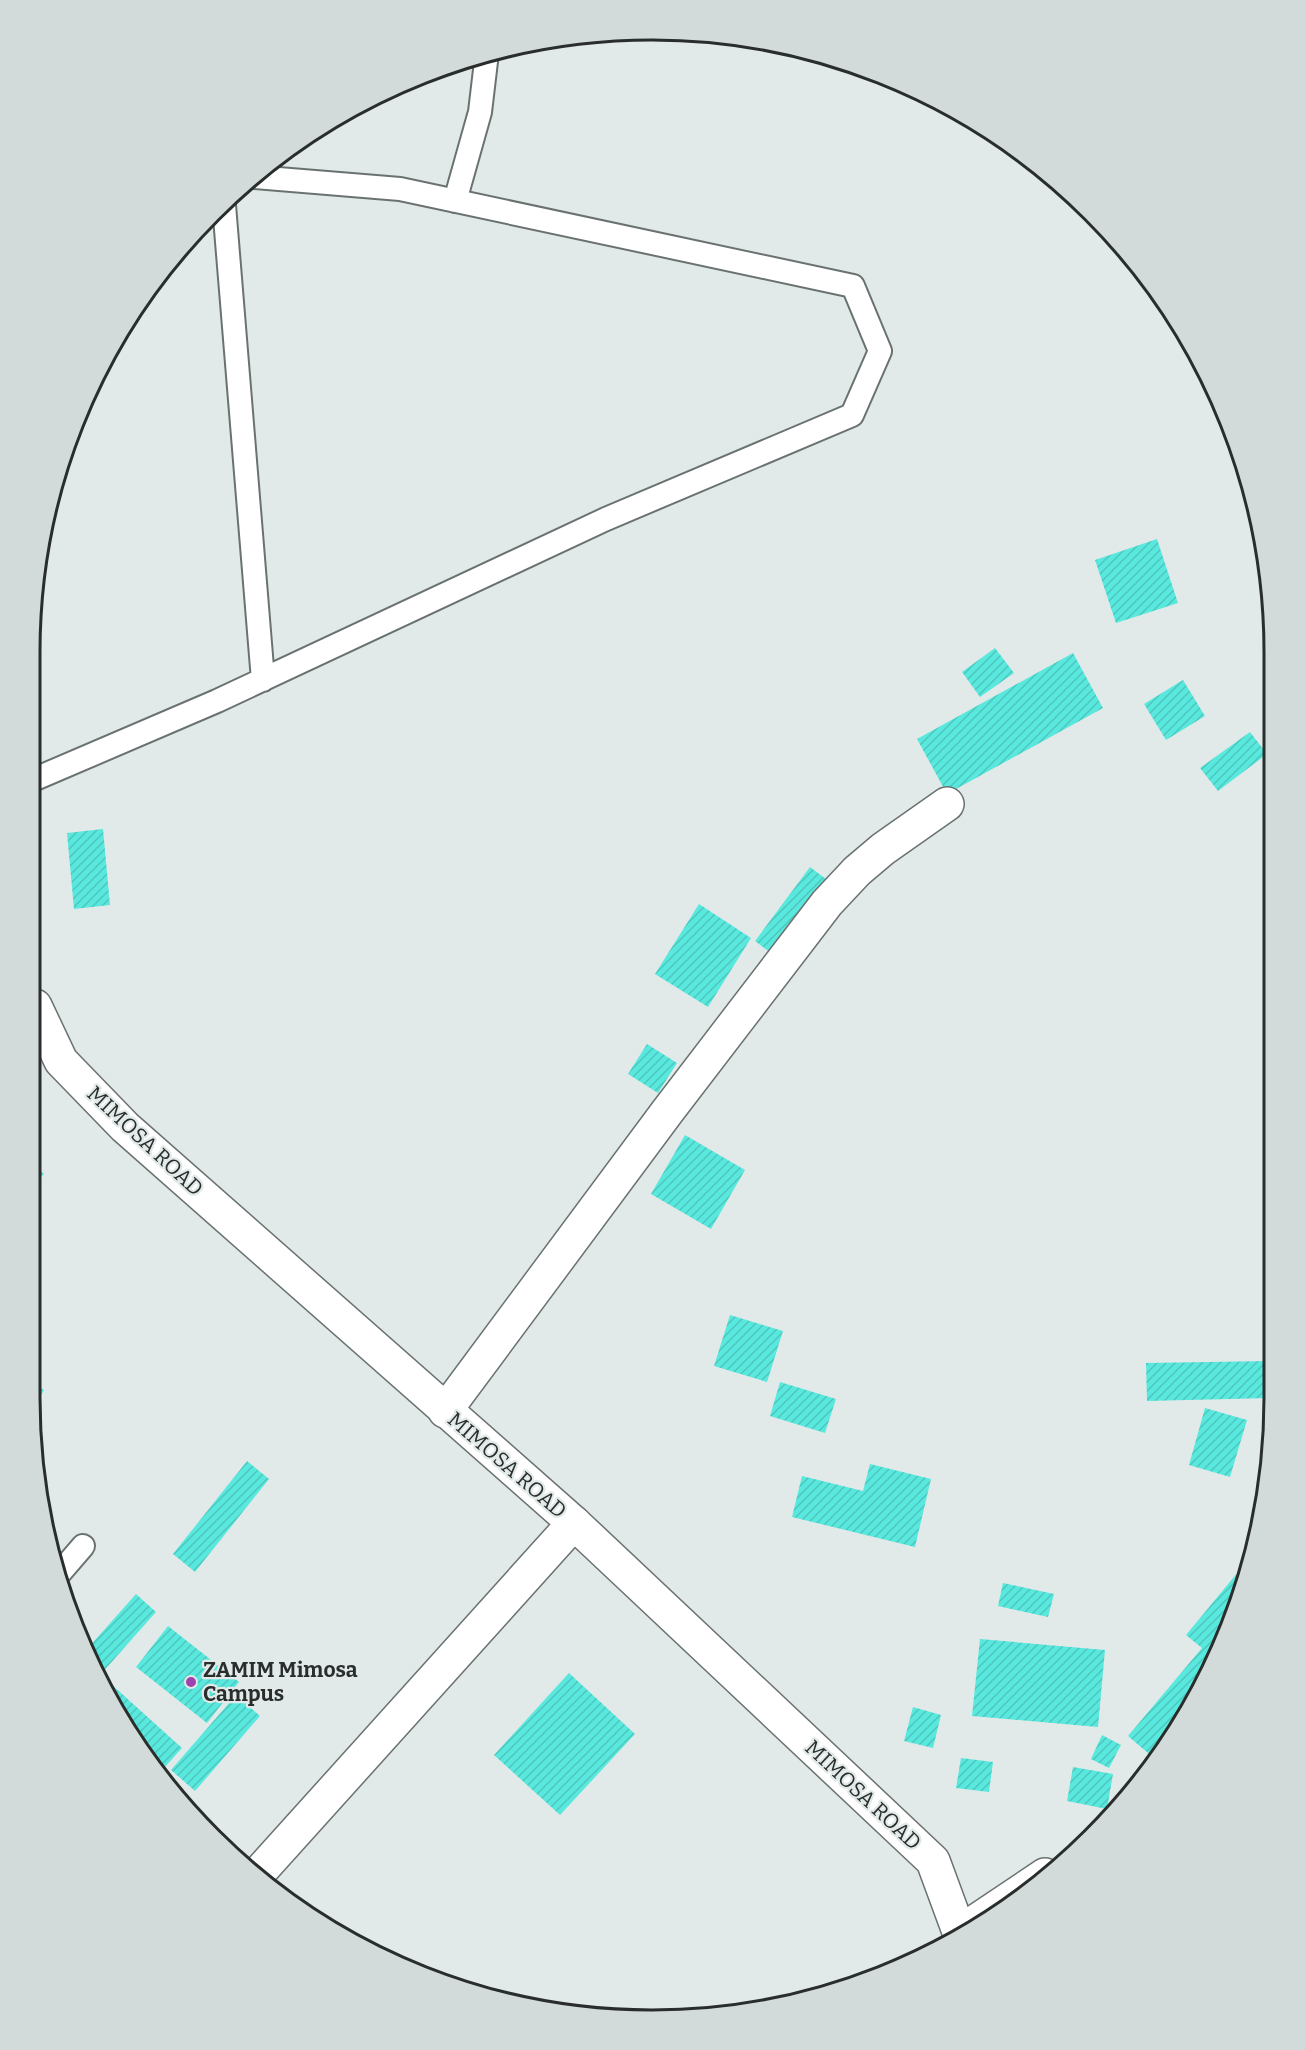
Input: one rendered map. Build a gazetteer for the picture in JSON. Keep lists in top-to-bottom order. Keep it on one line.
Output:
{"streets":{"street":["MIMOSA ROAD"]},"places":["ZAMIM Mimosa Campus"]}
